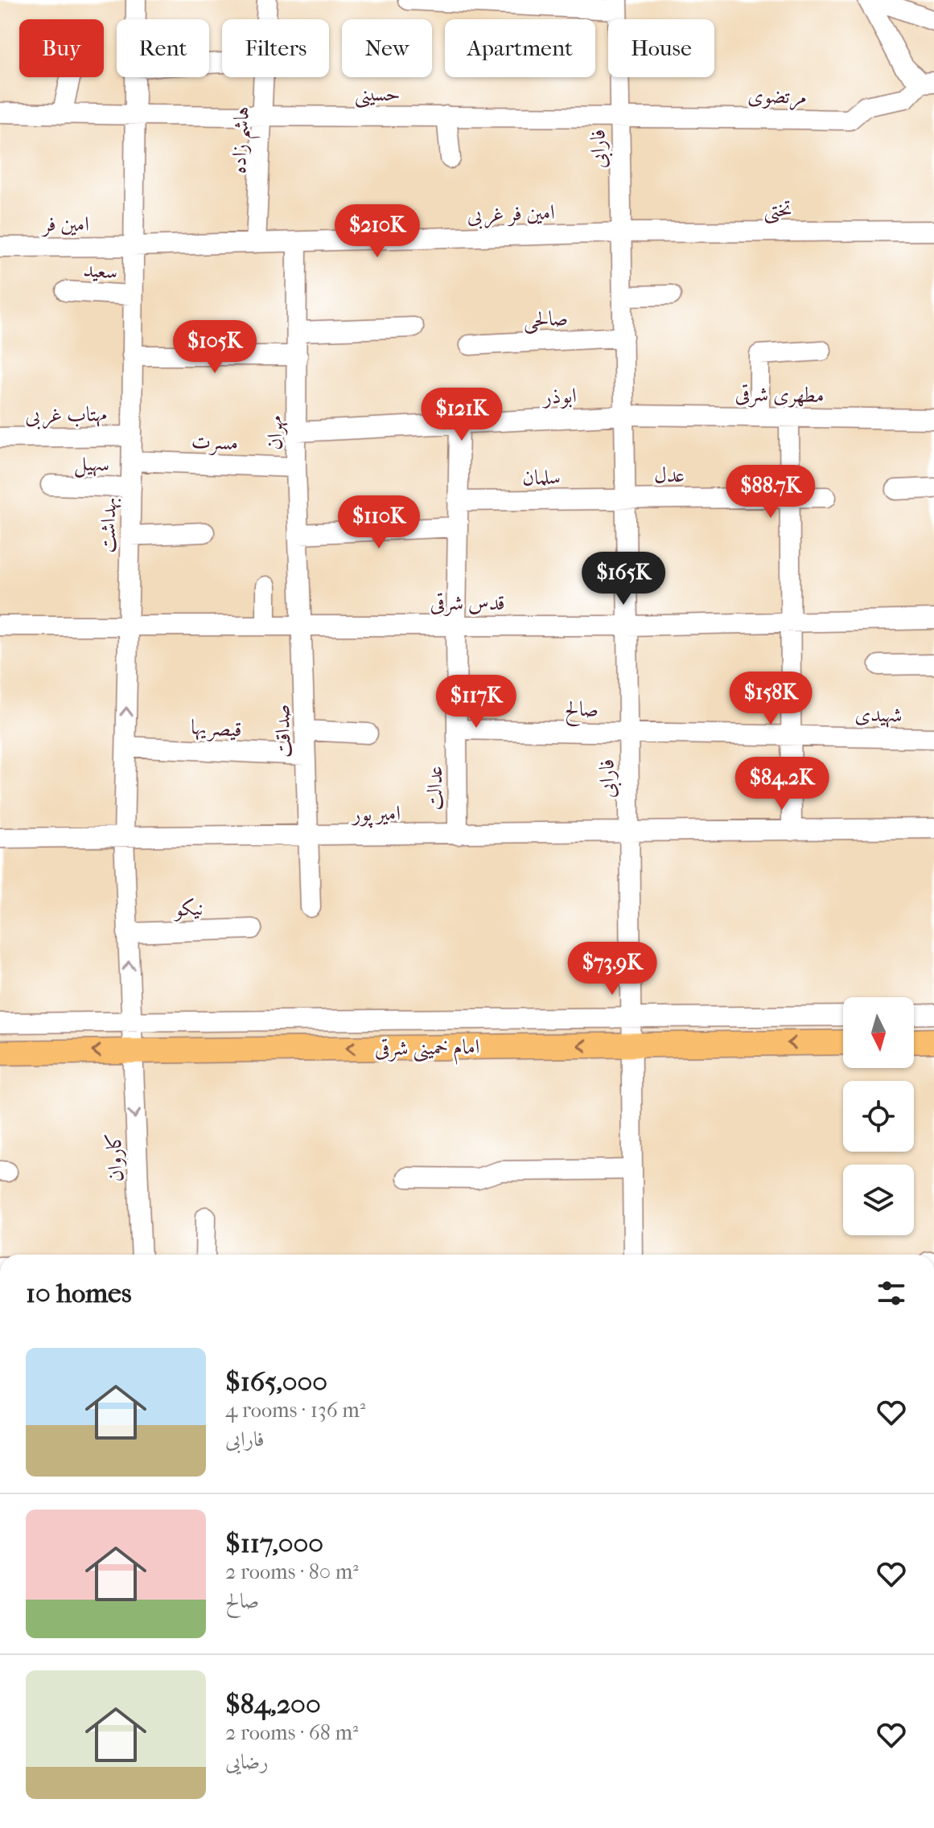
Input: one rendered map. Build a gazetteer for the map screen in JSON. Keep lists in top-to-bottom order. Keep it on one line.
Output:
{"streets":{"main road":["امام خمینی شرقی"],"street":["حسینی","مرتضوی","هاشم زاده","فارابی","تختی","امین فر غربی","امین فر","سعید","صالحی","مطهری شرقی","ابوذر","مهتاب غربی","مهران","مسرت","سهیل","عدل","سلمان","بهداشت","قدس شرقی","صالح","شهیدی","قیصریها","صداقت","عدالت","امیر پور","نیکو","کاروان"]},"crossings":[["حسینی","مرتضوی"],["حسینی","هاشم زاده"],["حسینی","فارابی"],["حسینی","بهداشت"],["مرتضوی","فارابی"],["هاشم زاده","امین فر غربی"],["فارابی","تختی"],["فارابی","امین فر غربی"],["فارابی","صالحی"],["فارابی","مطهری شرقی"],["فارابی","ابوذر"],["فارابی","عدل"],["فارابی","سلمان"],["فارابی","قدس شرقی"],["فارابی","صالح"],["فارابی","شهیدی"],["فارابی","امیر پور"],["فارابی","امام خمینی شرقی"],["تختی","امین فر غربی"],["امین فر غربی","امین فر"],["امین فر غربی","مهران"],["امین فر غربی","بهداشت"],["امین فر","بهداشت"],["سعید","بهداشت"],["مطهری شرقی","ابوذر"],["ابوذر","مهران"],["مهتاب غربی","بهداشت"],["مهران","مسرت"],["مهران","قدس شرقی"],["مهران","صداقت"],["مسرت","بهداشت"],["سهیل","بهداشت"],["عدل","سلمان"],["بهداشت","قدس شرقی"],["بهداشت","قیصریها"],["بهداشت","امیر پور"],["بهداشت","نیکو"],["بهداشت","امام خمینی شرقی"],["بهداشت","کاروان"],["قدس شرقی","صداقت"],["قدس شرقی","عدالت"],["صالح","شهیدی"],["صالح","عدالت"],["قیصریها","صداقت"],["صداقت","امیر پور"],["عدالت","امیر پور"],["امام خمینی شرقی","کاروان"]],"one_way":["امام خمینی شرقی","کاروان"],"north":"bottom","page":{"chip":["Buy","Rent","Filters","New","Apartment","House"],"price":["$210K","$105K","$121K","$88.7K","$110K","$165K","$158K","$117K","$84.2K","$73.9K"],"heading":"10 homes","list":[{"name":"$165,000","note":"4 rooms · 136 m² · فارابی"},{"name":"$117,000","note":"2 rooms · 80 m² · صالح"},{"name":"$84,200","note":"2 rooms · 68 m² · رضایی"}]}}
